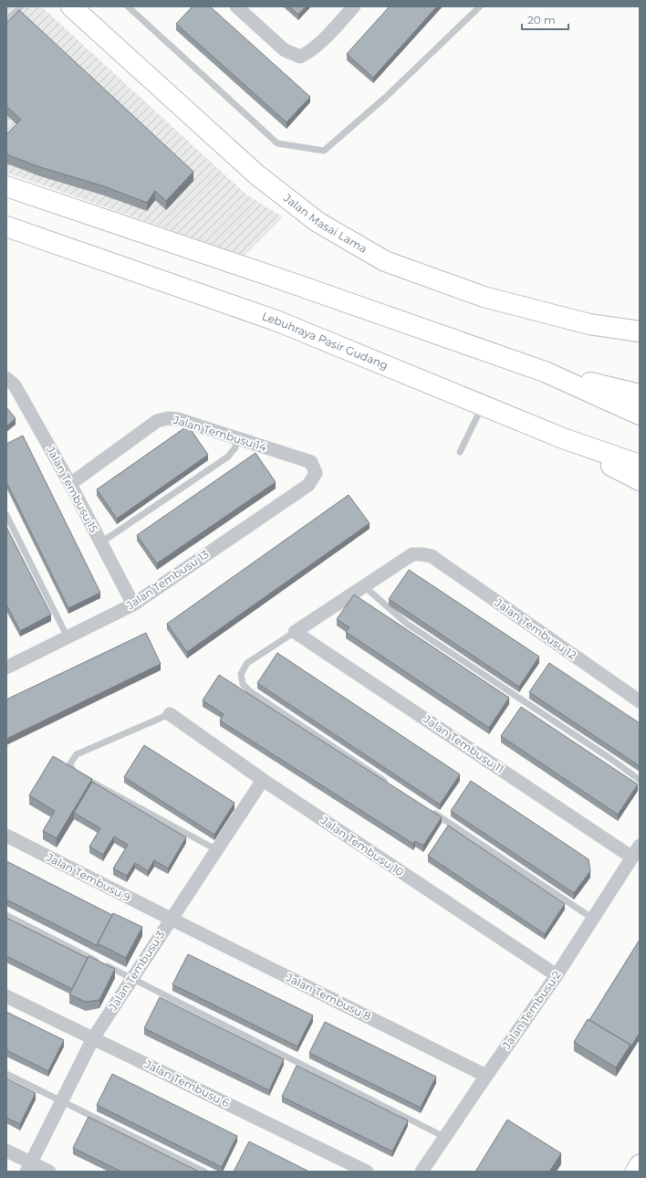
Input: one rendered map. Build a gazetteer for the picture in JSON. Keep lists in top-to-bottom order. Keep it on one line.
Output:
{"streets":{"main road":["Jalan Masai Lama","Lebuhraya Pasir Gudang"],"street":["Jalan Tembusu 14","Jalan Tembusu 15","Jalan Tembusu 13","Jalan Tembusu 12","Jalan Tembusu 11","Jalan Tembusu 10","Jalan Tembusu 9","Jalan Tembusu 3","Jalan Tembusu 8","Jalan Tembusu 2","Jalan Tembusu 6"]},"crossings":[["Jalan Tembusu 14","Jalan Tembusu 15"],["Jalan Tembusu 14","Jalan Tembusu 13"],["Jalan Tembusu 15","Jalan Tembusu 13"],["Jalan Tembusu 11","Jalan Tembusu 2"],["Jalan Tembusu 10","Jalan Tembusu 3"],["Jalan Tembusu 10","Jalan Tembusu 2"],["Jalan Tembusu 9","Jalan Tembusu 3"],["Jalan Tembusu 9","Jalan Tembusu 8"],["Jalan Tembusu 3","Jalan Tembusu 8"],["Jalan Tembusu 3","Jalan Tembusu 6"],["Jalan Tembusu 8","Jalan Tembusu 2"]],"scale_bar":"20 m"}
